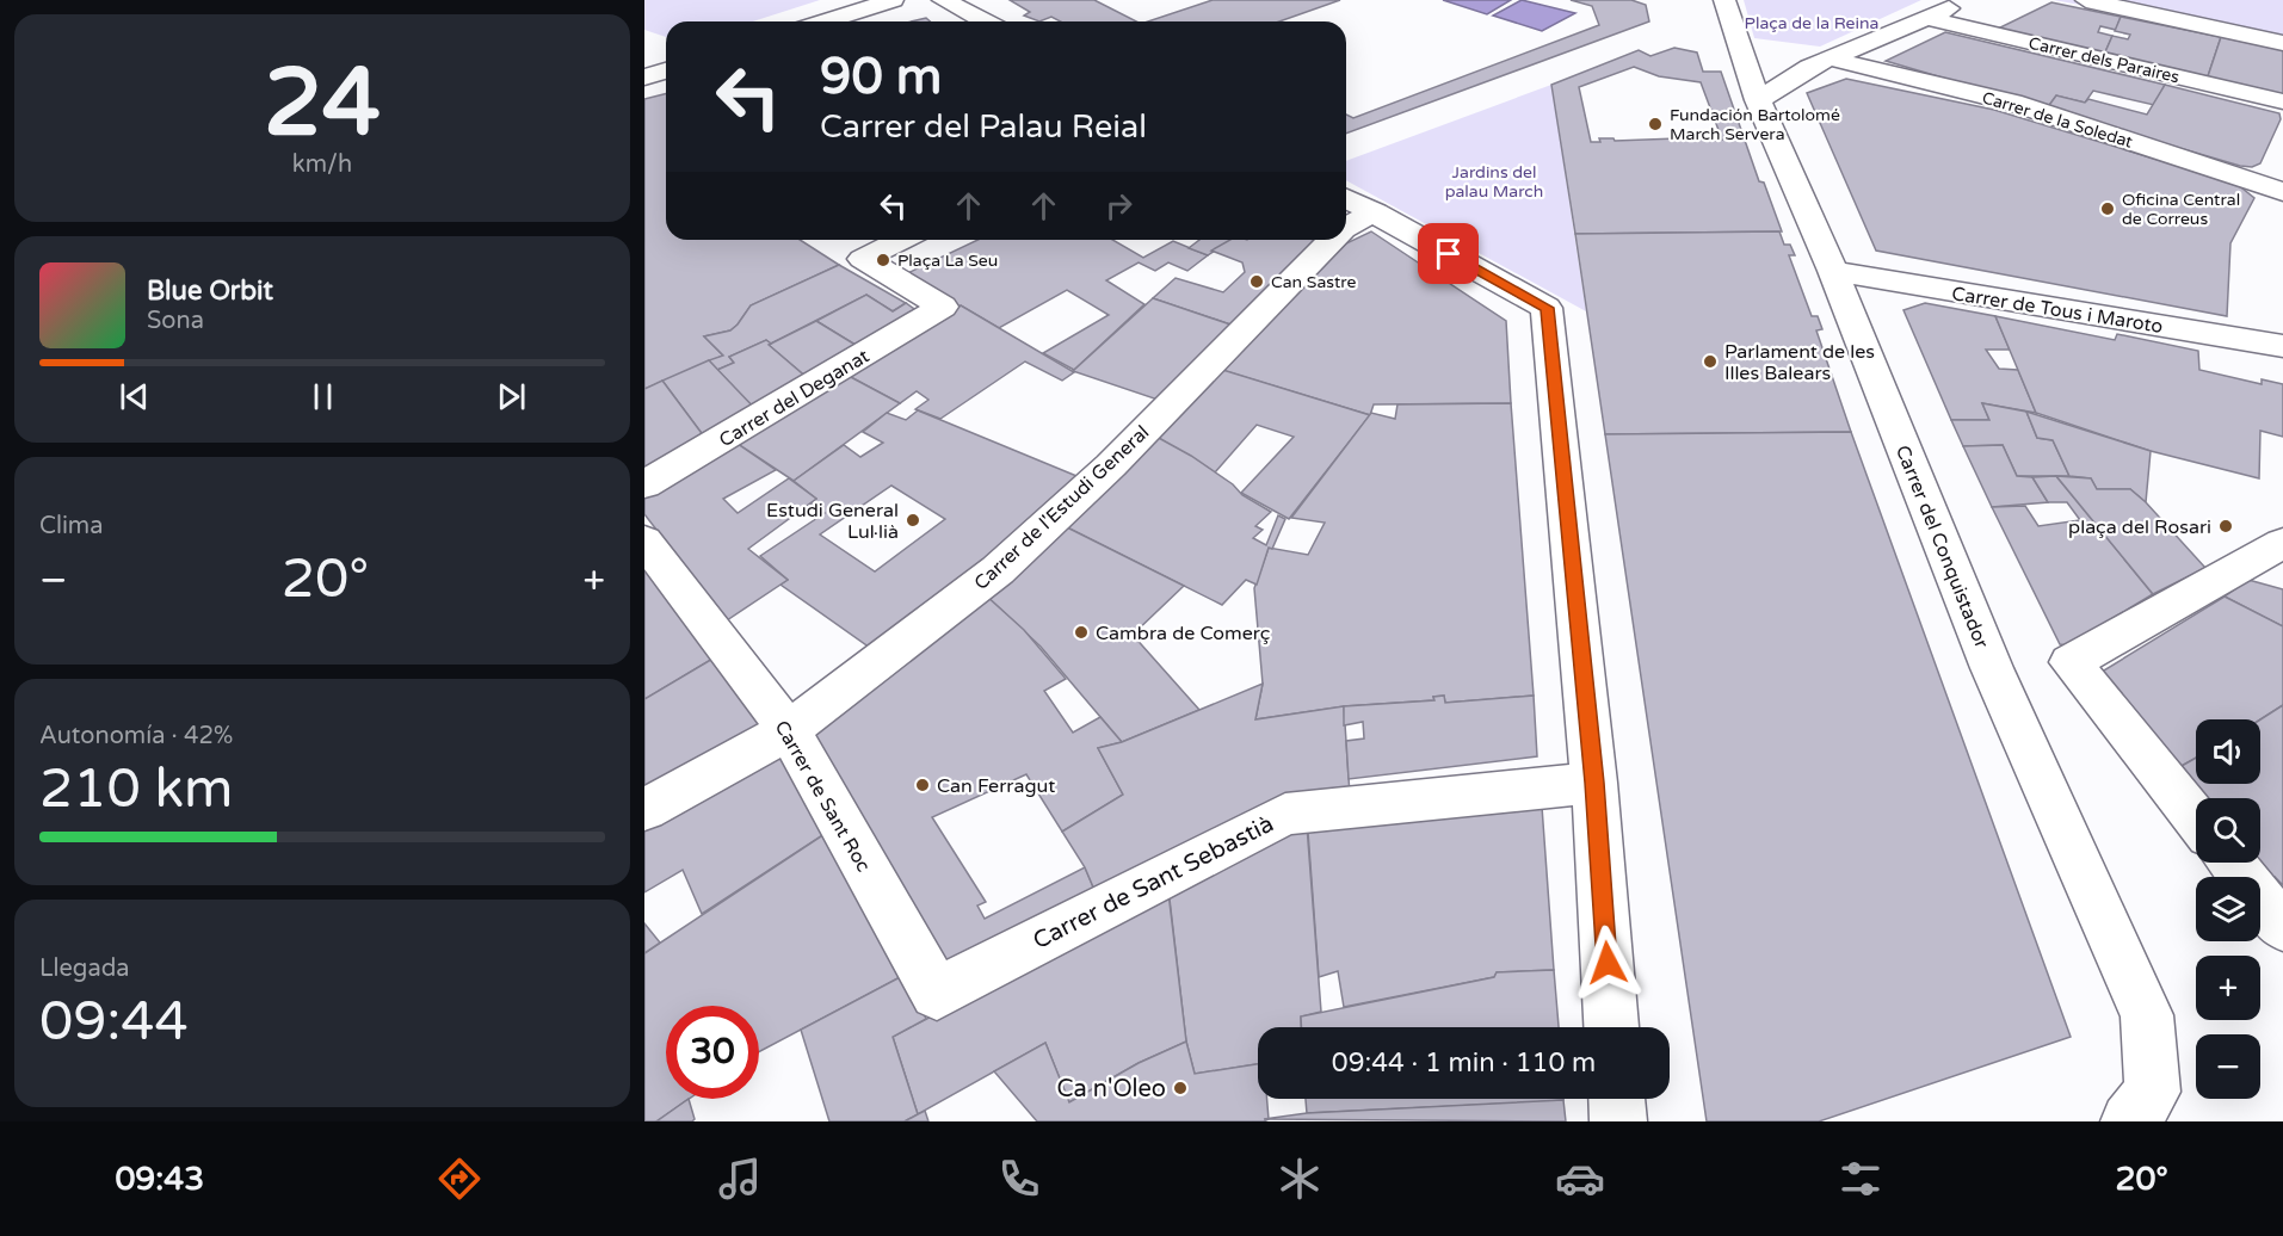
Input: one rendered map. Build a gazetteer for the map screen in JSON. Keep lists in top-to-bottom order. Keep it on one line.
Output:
{"streets":{"street":["Carrer dels Paraires","Carrer de la Soledat","Carrer de Tous i Maroto","Carrer del Deganat","Carrer de l'Estudi General","Carrer del Conquistador","Carrer de Sant Roc","Carrer de Sant Sebastià"]},"crossings":[["Carrer de Tous i Maroto","Carrer del Conquistador"],["Carrer de l'Estudi General","Carrer de Sant Roc"],["Carrer de Sant Roc","Carrer de Sant Sebastià"]],"parks":["Plaça de la Reina","Jardins del palau March"],"places":["Fundación Bartolomé March Servera","Oficina Central de Correus","Plaça La Seu","Can Sastre","Parlament de les Illes Balears","Estudi General Lul·lià","plaça del Rosari","Cambra de Comerç","Can Ferragut","Ca n'Oleo"],"page":{"tile":[["24","km/h"],"Clima",["Autonomía · 42%","210 km"],["Llegada","09:44"]],"turn":["90 m","Carrer del Palau Reial"],"song":["Blue Orbit","Sona"],"heat":["−","20°","+"],"map_buttons":["+","−"],"limit":"30","trip":"09:44 · 1 min · 110 m","tabs":["09:43","20°"]}}
